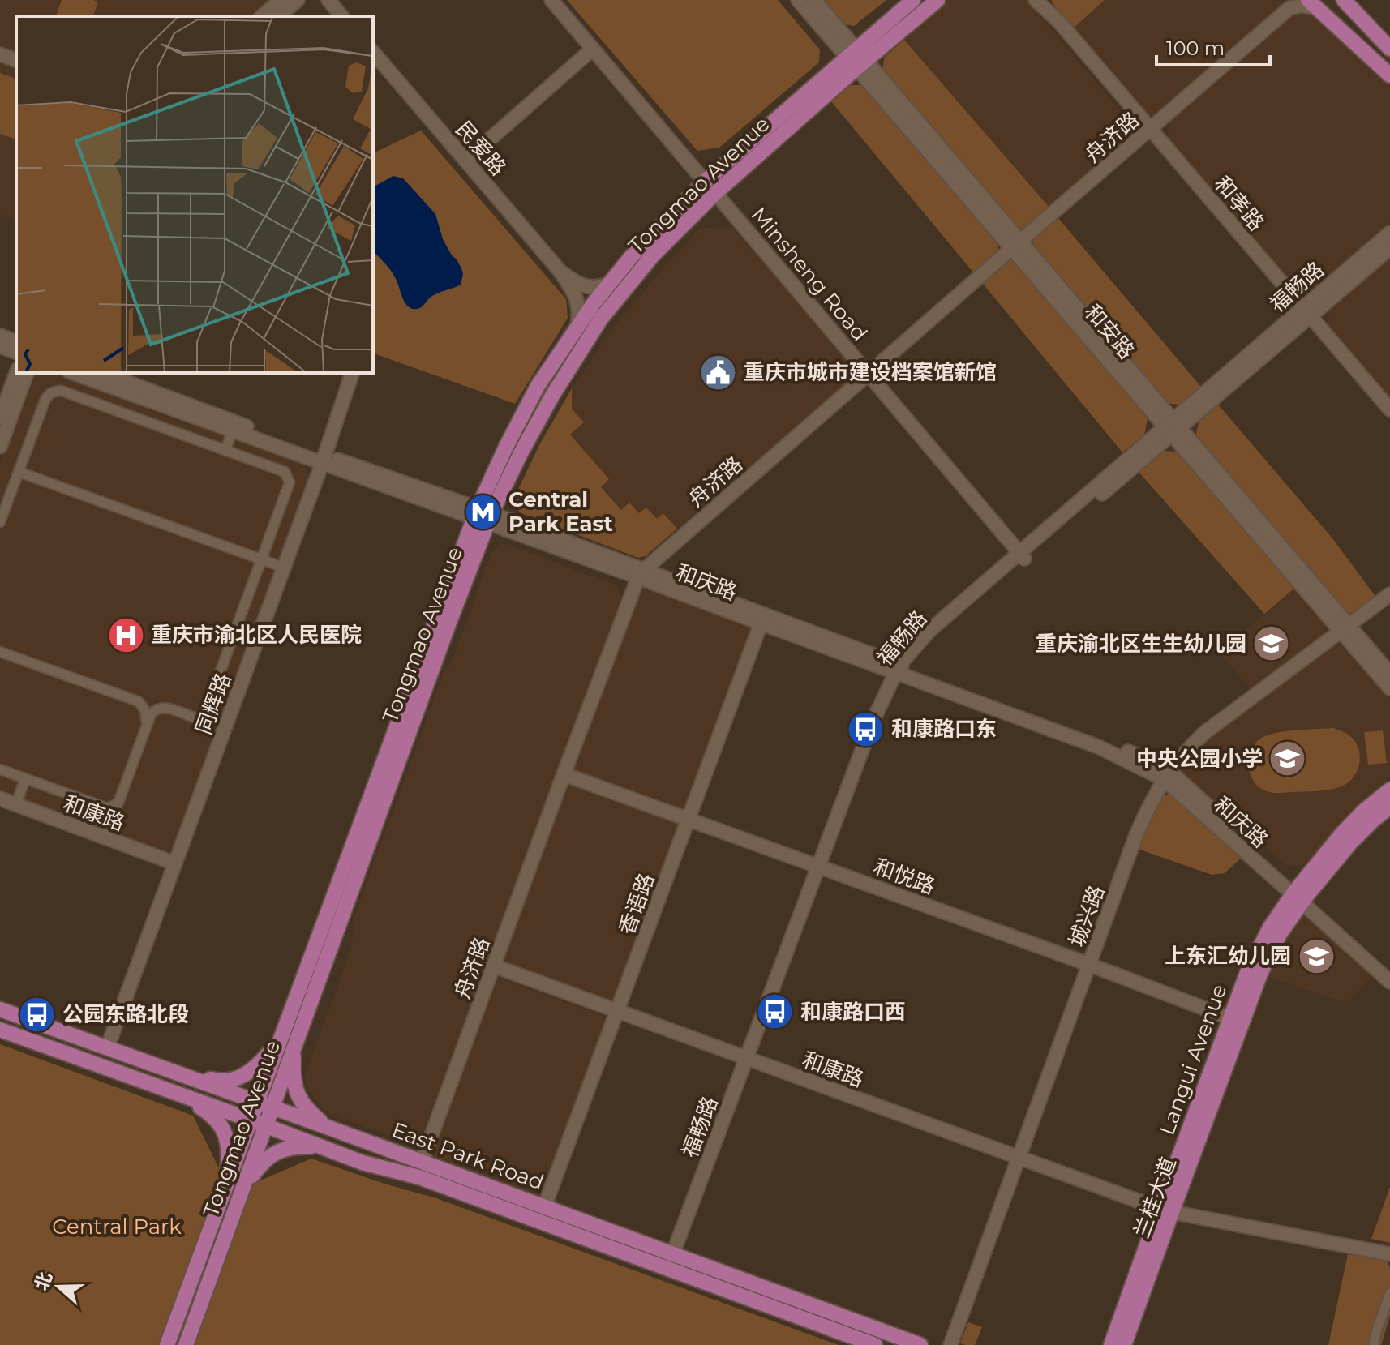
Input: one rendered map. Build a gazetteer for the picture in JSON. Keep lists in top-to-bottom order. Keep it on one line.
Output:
{"streets":{"main road":["Tongmao Avenue","Langui Avenue","East Park Road","兰桂大道"],"street":["舟济路","民爱路","和孝路","Minsheng Road","福畅路","和安路","和庆路","同辉路","和康路","和悦路","香语路","城兴路"]},"crossings":[["舟济路","和孝路"],["舟济路","Minsheng Road"],["舟济路","和安路"],["舟济路","和庆路"],["舟济路","和康路"],["舟济路","和悦路"],["舟济路","East Park Road"],["Tongmao Avenue","Minsheng Road"],["Tongmao Avenue","和安路"],["Tongmao Avenue","和庆路"],["Tongmao Avenue","East Park Road"],["和孝路","福畅路"],["Minsheng Road","福畅路"],["福畅路","和安路"],["福畅路","和庆路"],["福畅路","和康路"],["福畅路","和悦路"],["福畅路","East Park Road"],["和安路","城兴路"],["和庆路","同辉路"],["和庆路","香语路"],["和庆路","城兴路"],["和庆路","Langui Avenue"],["和庆路","兰桂大道"],["同辉路","和康路"],["同辉路","East Park Road"],["和康路","香语路"],["和康路","城兴路"],["和康路","Langui Avenue"],["和康路","兰桂大道"],["和悦路","香语路"],["和悦路","城兴路"],["和悦路","Langui Avenue"],["香语路","East Park Road"],["Langui Avenue","兰桂大道"]],"parks":["Central Park"],"places":{"public building":["重庆市城市建设档案馆新馆"],"metro station":["Central Park East"],"hospital":["重庆市渝北区人民医院"],"school or university":["重庆渝北区生生幼儿园","中央公园小学","上东汇幼儿园"],"bus stop":["和康路口东","和康路口西","公园东路北段"]},"scale_bar":"100 m","north":"left"}
